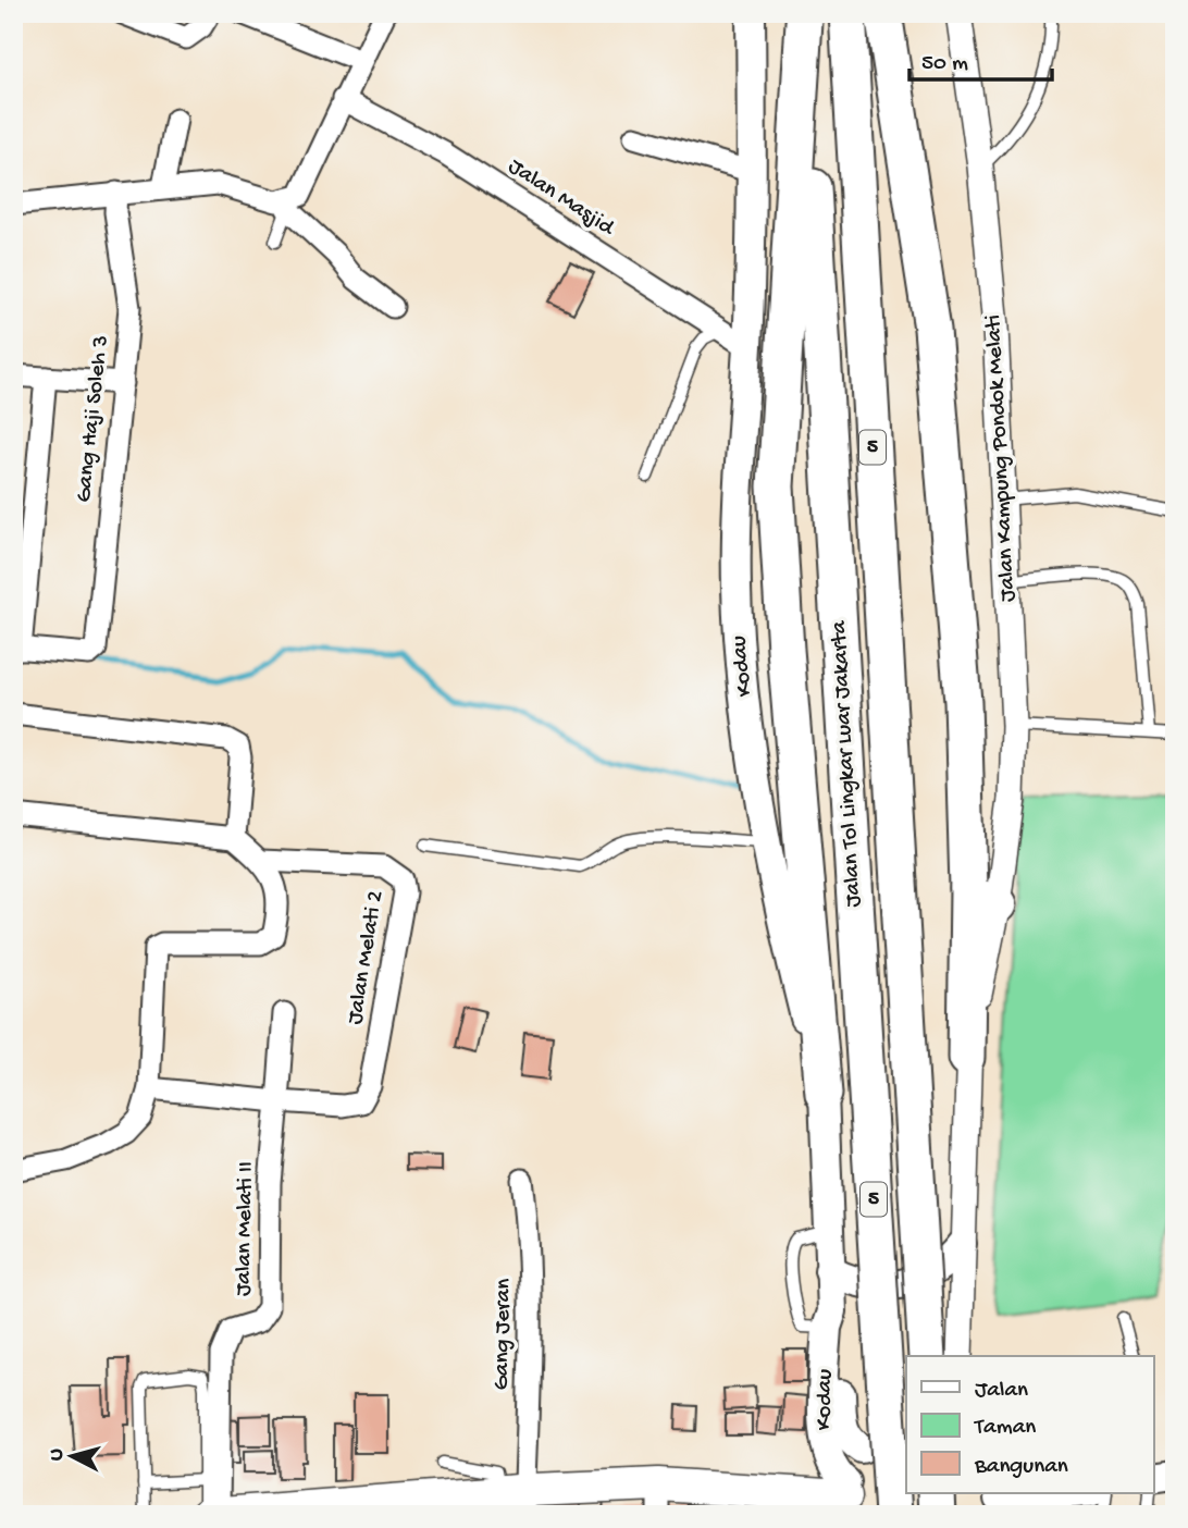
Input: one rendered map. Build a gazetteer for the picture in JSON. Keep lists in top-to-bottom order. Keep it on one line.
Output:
{"streets":{"highway":["5","Jalan Tol Lingkar Luar Jakarta"],"main road":["Kodau"],"street":["Jalan Masjid","Gang Haji Soleh 3","Jalan Kampung Pondok Melati","Jalan Melati 2","Jalan Melati II","Gang Jeran"]},"crossings":[["Jalan Masjid","Kodau"],["Jalan Melati 2","Jalan Melati II"]],"legend":["Jalan","Taman","Bangunan"],"scale_bar":"50 m","north":"left"}
